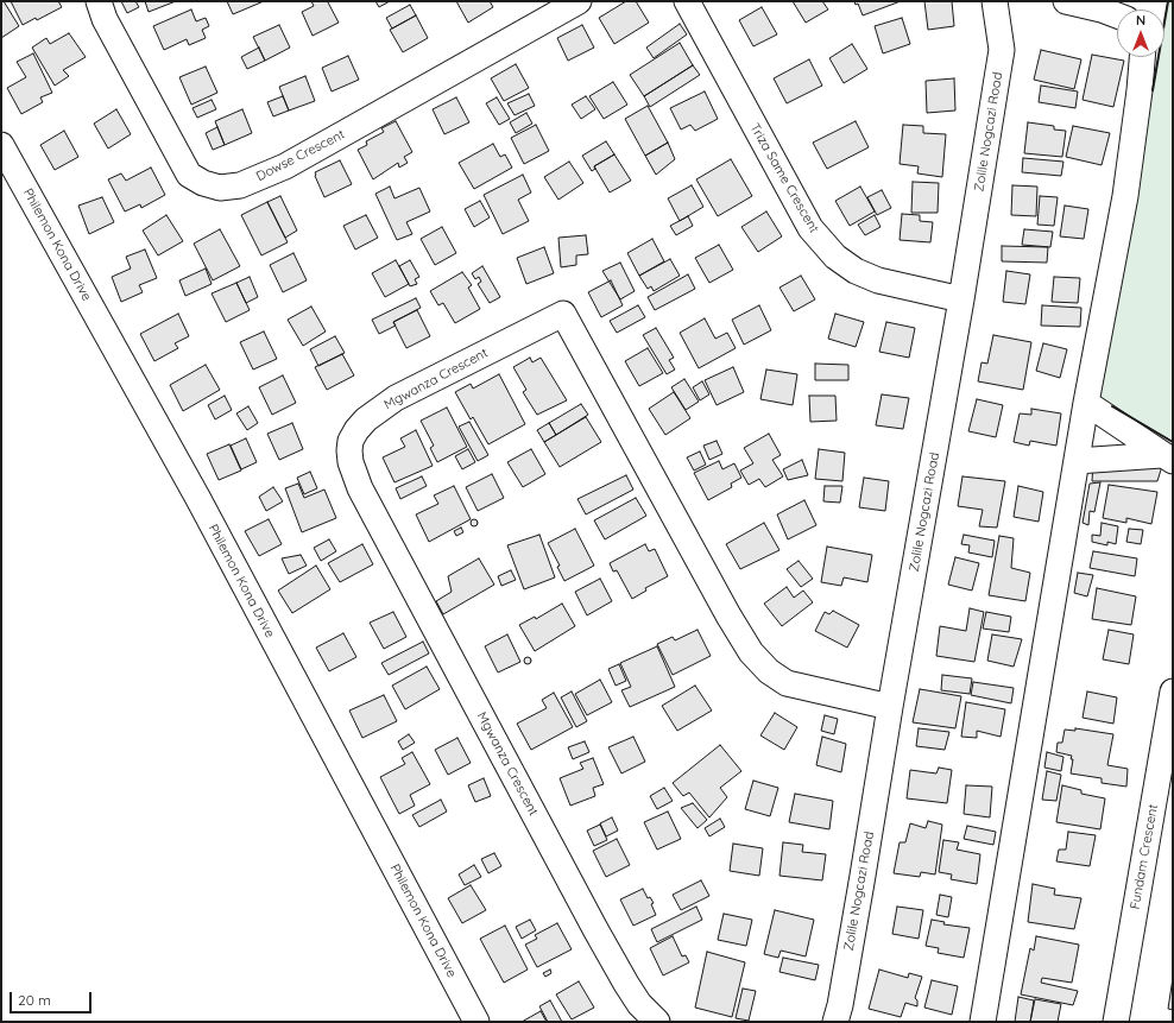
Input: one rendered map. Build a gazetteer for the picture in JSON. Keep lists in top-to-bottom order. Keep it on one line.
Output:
{"streets":{"street":["Zolile Nogcazi Road","Dowse Crescent","Triza Same Crescent","Philemon Kona Drive","Mgwanza Crescent","Fundam Crescent"]},"crossings":[["Zolile Nogcazi Road","Triza Same Crescent"],["Zolile Nogcazi Road","Mgwanza Crescent"]],"scale_bar":"20 m","north":"top"}
